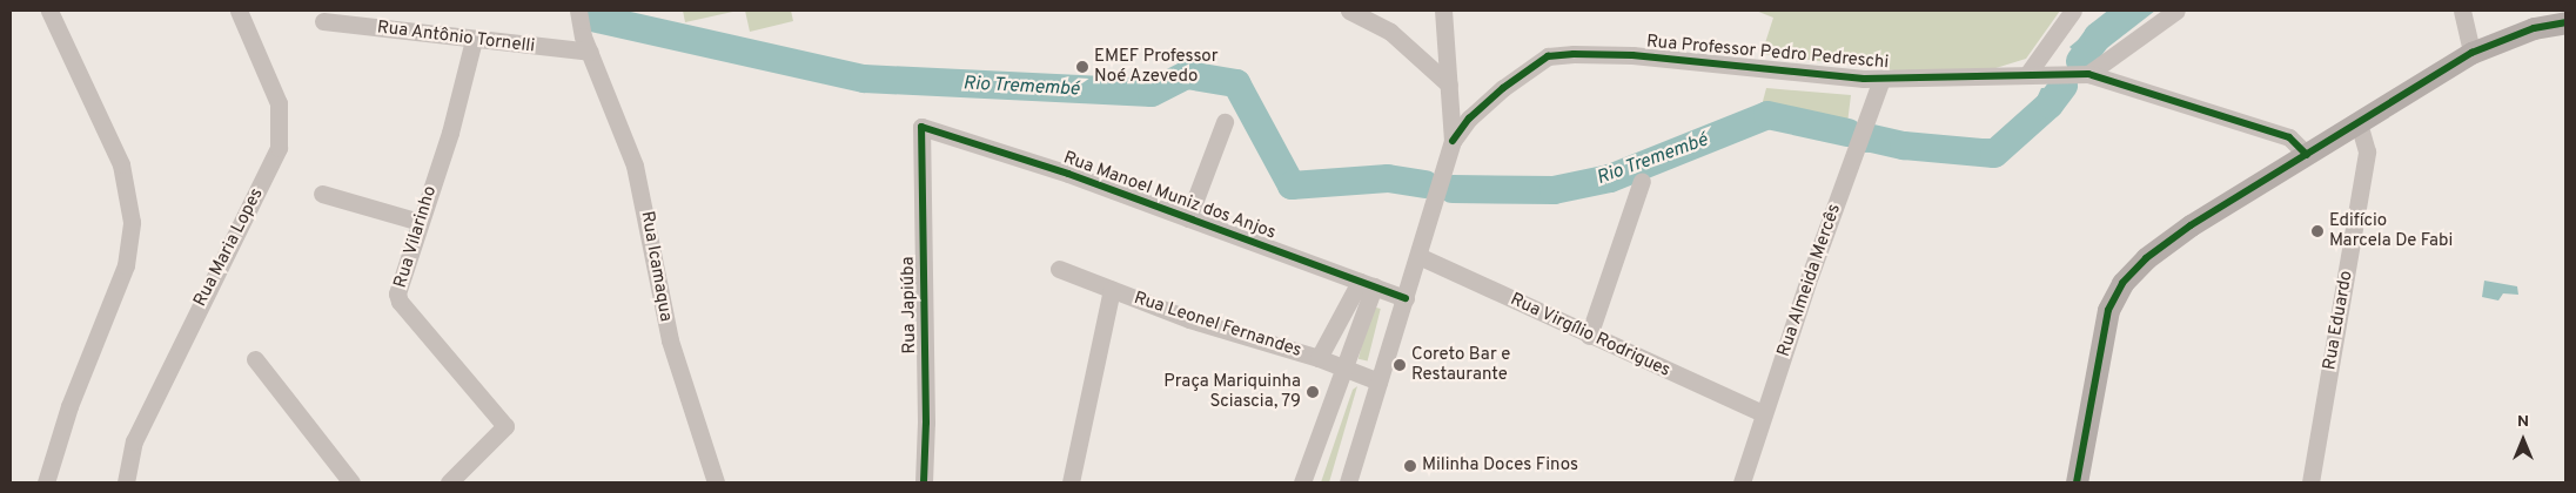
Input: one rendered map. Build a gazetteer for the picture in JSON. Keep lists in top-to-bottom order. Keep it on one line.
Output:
{"streets":{"street":["Rua Antônio Tornelli","Rua Professor Pedro Pedreschi","Rua Manoel Muniz dos Anjos","Rua Vilarinho","Rua Maria Lopes","Rua Icamaqua","Rua Almeida Mercês","Rua Japiúba","Rua Eduardo","Rua Leonel Fernandes","Rua Virgílio Rodrigues"]},"crossings":[["Rua Antônio Tornelli","Rua Vilarinho"],["Rua Antônio Tornelli","Rua Icamaqua"],["Rua Professor Pedro Pedreschi","Rua Almeida Mercês"],["Rua Manoel Muniz dos Anjos","Rua Japiúba"],["Rua Almeida Mercês","Rua Virgílio Rodrigues"]],"water":["Rio Tremembé"],"places":["EMEF Professor Noé Azevedo","Edifício Marcela De Fabi","Coreto Bar e Restaurante","Praça Mariquinha Sciascia, 79","Milinha Doces Finos"],"north":"top"}
